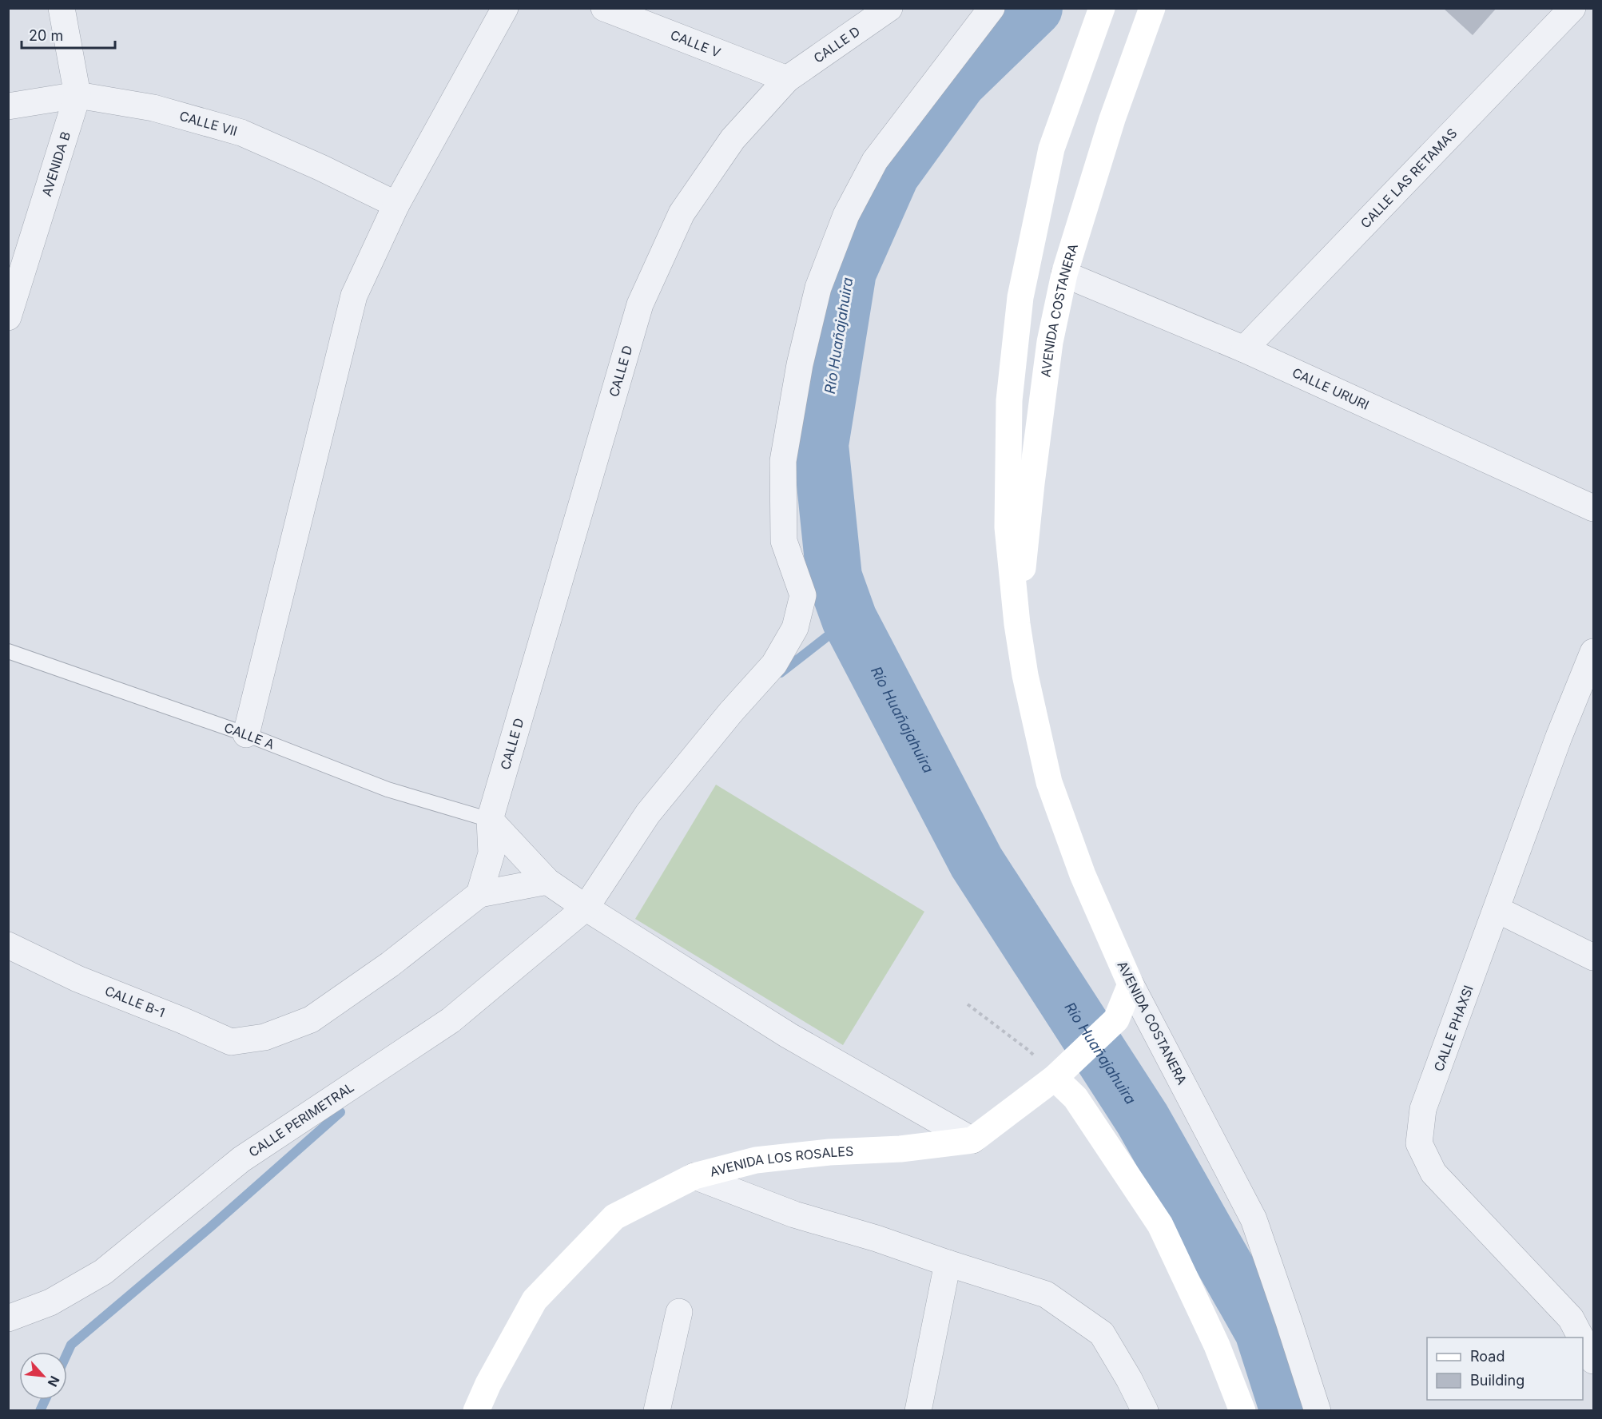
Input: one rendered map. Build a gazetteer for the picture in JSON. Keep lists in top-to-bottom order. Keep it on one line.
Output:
{"streets":{"main road":["AVENIDA COSTANERA","AVENIDA LOS ROSALES"],"street":["CALLE V","CALLE D","CALLE VII","AVENIDA B","CALLE LAS RETAMAS","CALLE URURI","CALLE B-1","CALLE PHAXSI","CALLE PERIMETRAL"],"lane":["CALLE A"]},"crossings":[["CALLE V","CALLE D"],["CALLE D","CALLE A"],["CALLE D","CALLE B-1"],["CALLE VII","AVENIDA B"],["CALLE LAS RETAMAS","CALLE URURI"],["AVENIDA COSTANERA","CALLE URURI"]],"water":["Río Huañajahuira"],"legend":["Road","Building"],"scale_bar":"20 m","north":"bottom right"}
